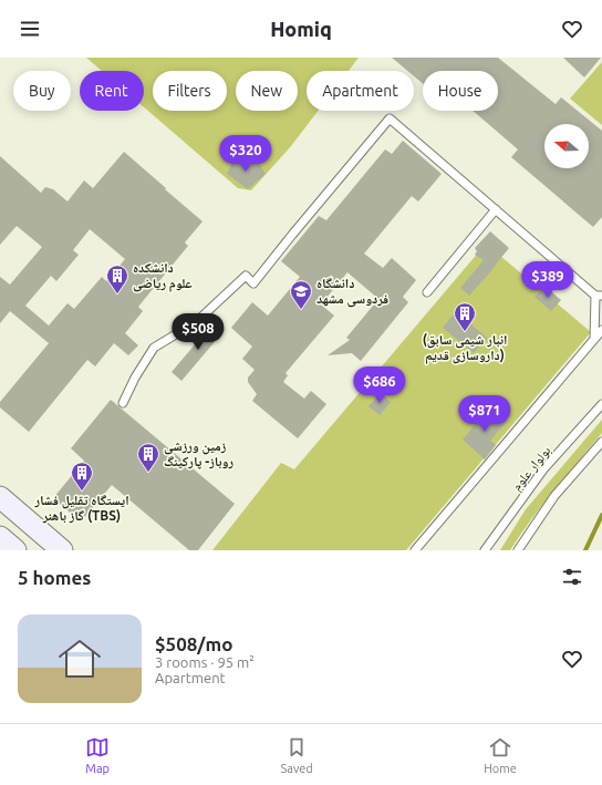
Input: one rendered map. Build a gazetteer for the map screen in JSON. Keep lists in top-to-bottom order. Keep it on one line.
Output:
{"streets":{"lane":["بولوار علوم"]},"places":{"building":["دانشکده علوم ریاضی","(انبار شیمی سابق داروسازی قدیم)","زمین ورزشی روباز- پارکینگ","ایستگاه تقلیل فشار گاز باهنر (TBS)"],"school or university":["دانشگاه فردوسی مشهد"]},"north":"left","page":{"header":"Homiq","chip":["Buy","Rent","Filters","New","Apartment","House"],"price":["$320","$389","$508","$686","$871"],"heading":"5 homes","list":[{"name":"$508/mo","note":"3 rooms · 95 m² · Apartment"}],"tabs":["Map","Saved","Home"]}}
